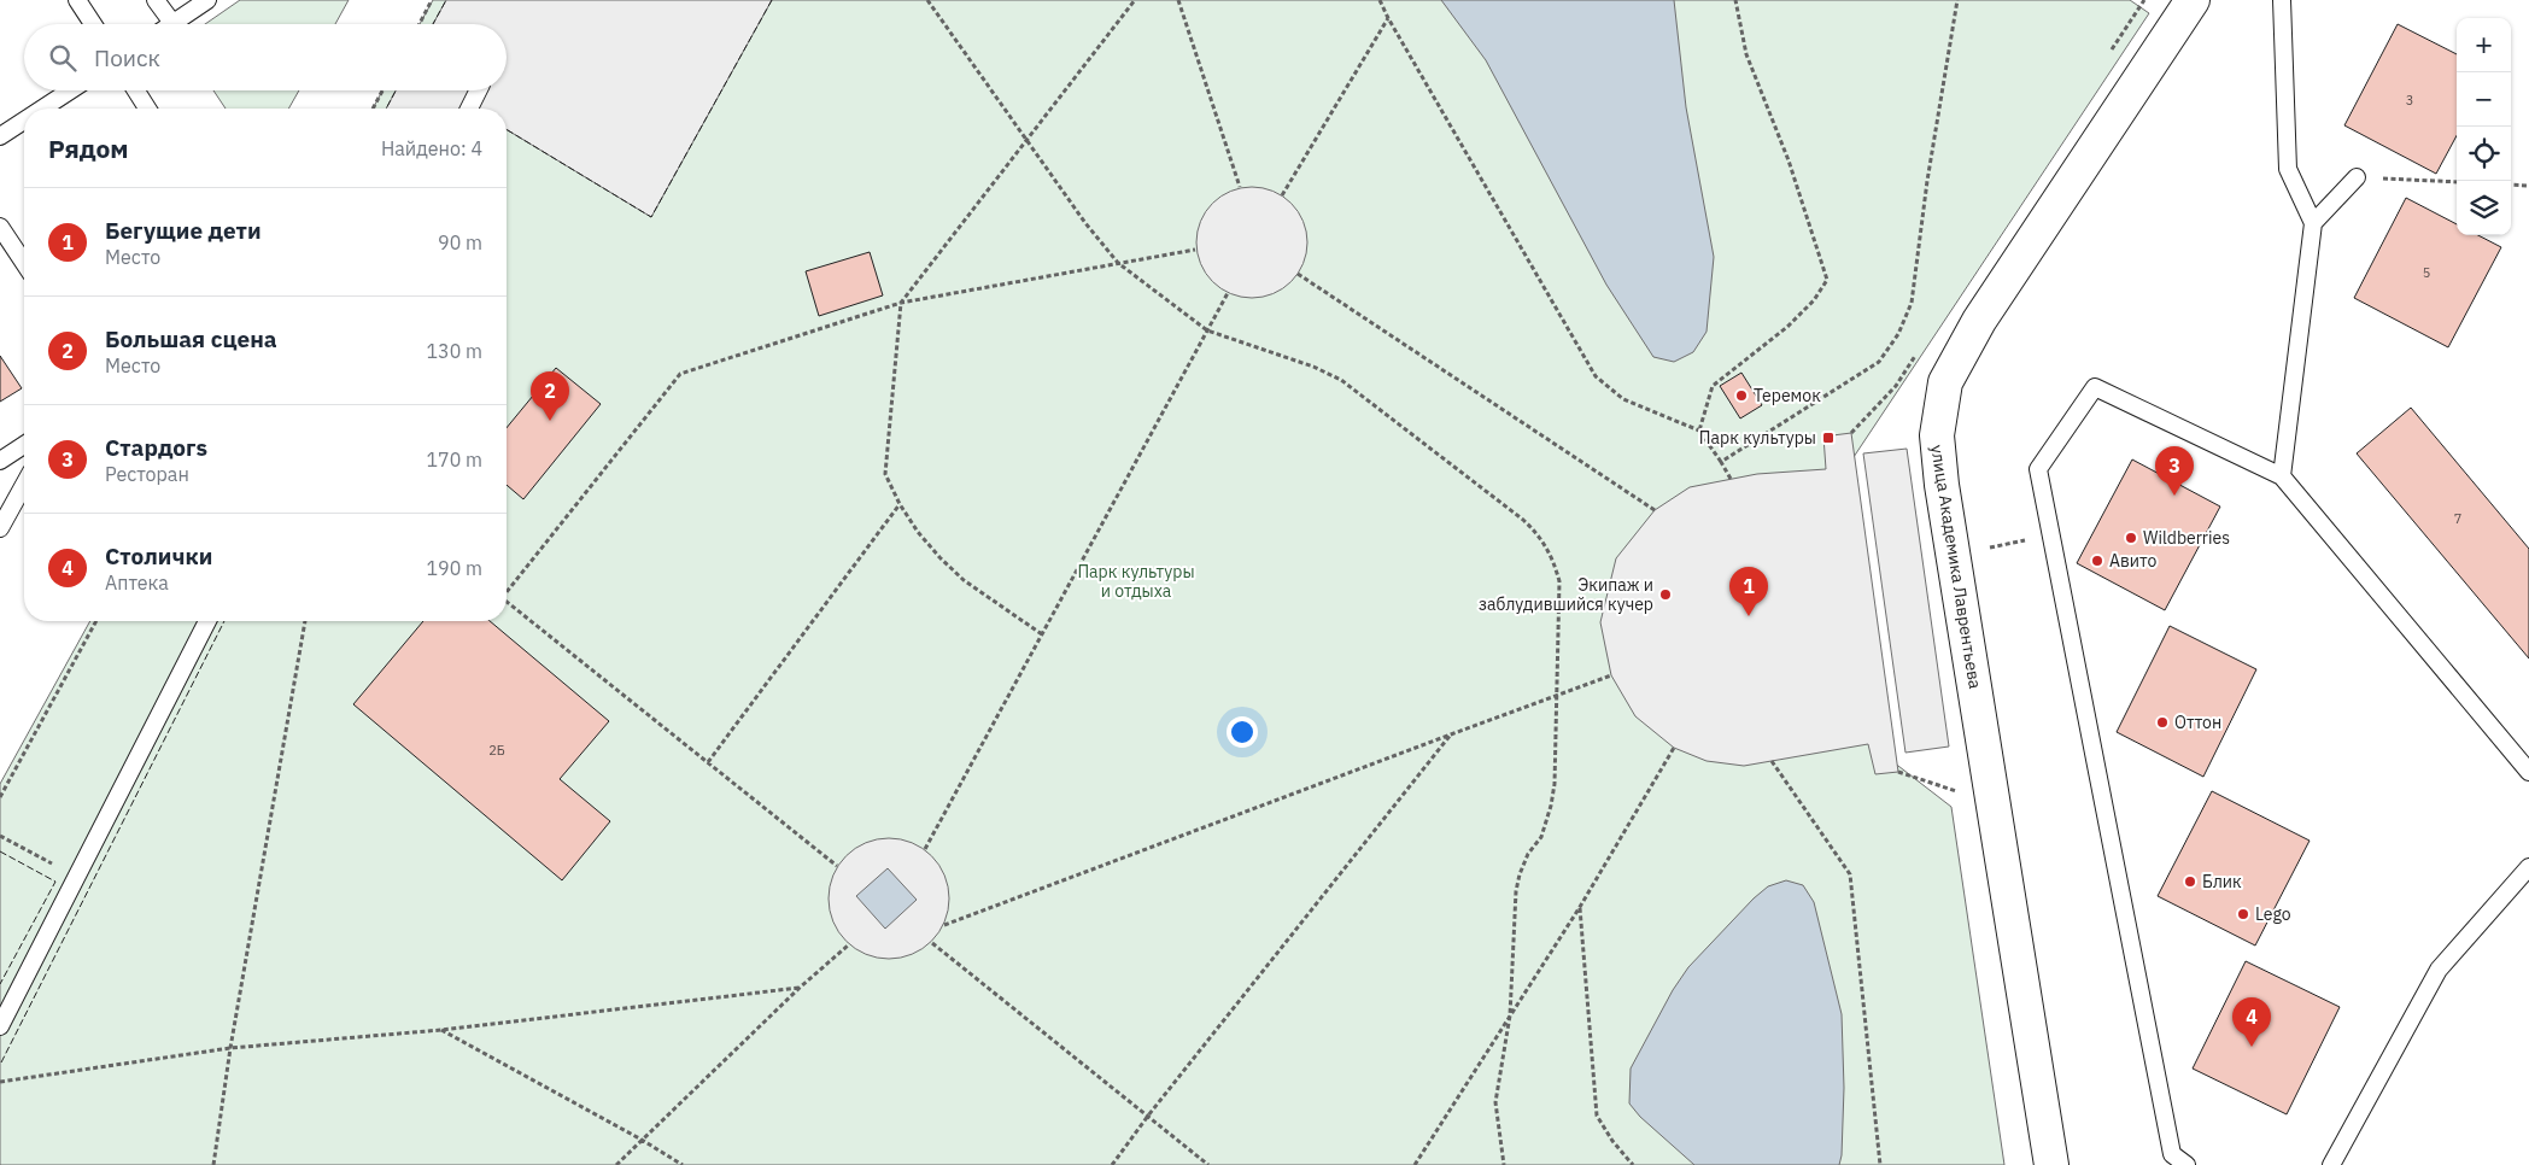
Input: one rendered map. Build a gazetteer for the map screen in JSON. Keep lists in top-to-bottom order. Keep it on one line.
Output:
{"streets":{"street":["улица Академика Лаврентьева"]},"parks":["Парк культуры и отдыха"],"places":{"other":["Теремок","Wildberries","Авито","Экипаж и заблудившийся кучер","Оттон","Блик","Lego"],"transit":["Парк культуры"]},"house_numbers":["3","5","7","2Б"],"page":{"map_buttons":["+","−"],"search":"Поиск","heading":["Рядом","Найдено: 4"],"list":[{"mark":"1","name":"Бегущие дети","note":"Место","value":"90 m"},{"mark":"2","name":"Большая сцена","note":"Место","value":"130 m"},{"mark":"3","name":"Стардогs","note":"Ресторан","value":"170 m"},{"mark":"4","name":"Столички","note":"Аптека","value":"190 m"}],"pins":["2","3","1","4"]}}
